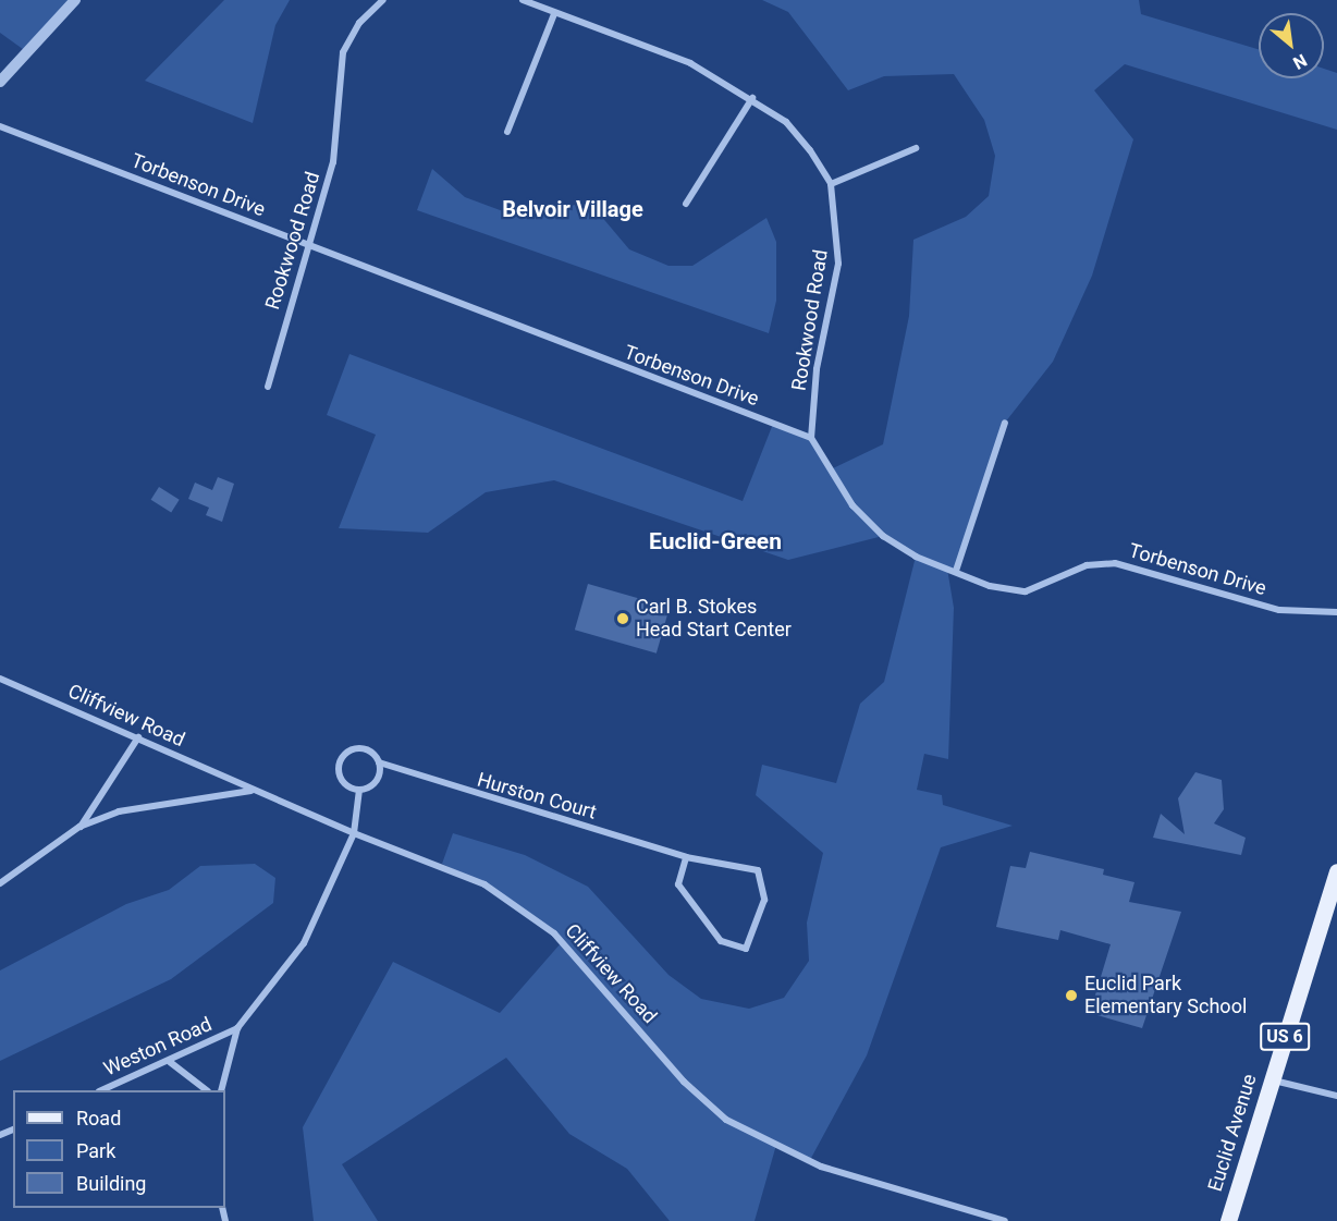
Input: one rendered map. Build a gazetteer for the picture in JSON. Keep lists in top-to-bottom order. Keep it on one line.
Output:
{"streets":{"main road":["US 6","Euclid Avenue"],"street":["Torbenson Drive","Rookwood Road","Cliffview Road","Hurston Court","Weston Road"]},"crossings":[["Torbenson Drive","Rookwood Road"],["Cliffview Road","Weston Road"]],"districts":["Belvoir Village","Euclid-Green"],"places":["Carl B. Stokes Head Start Center","Euclid Park Elementary School"],"legend":["Road","Park","Building"],"north":"bottom right"}
